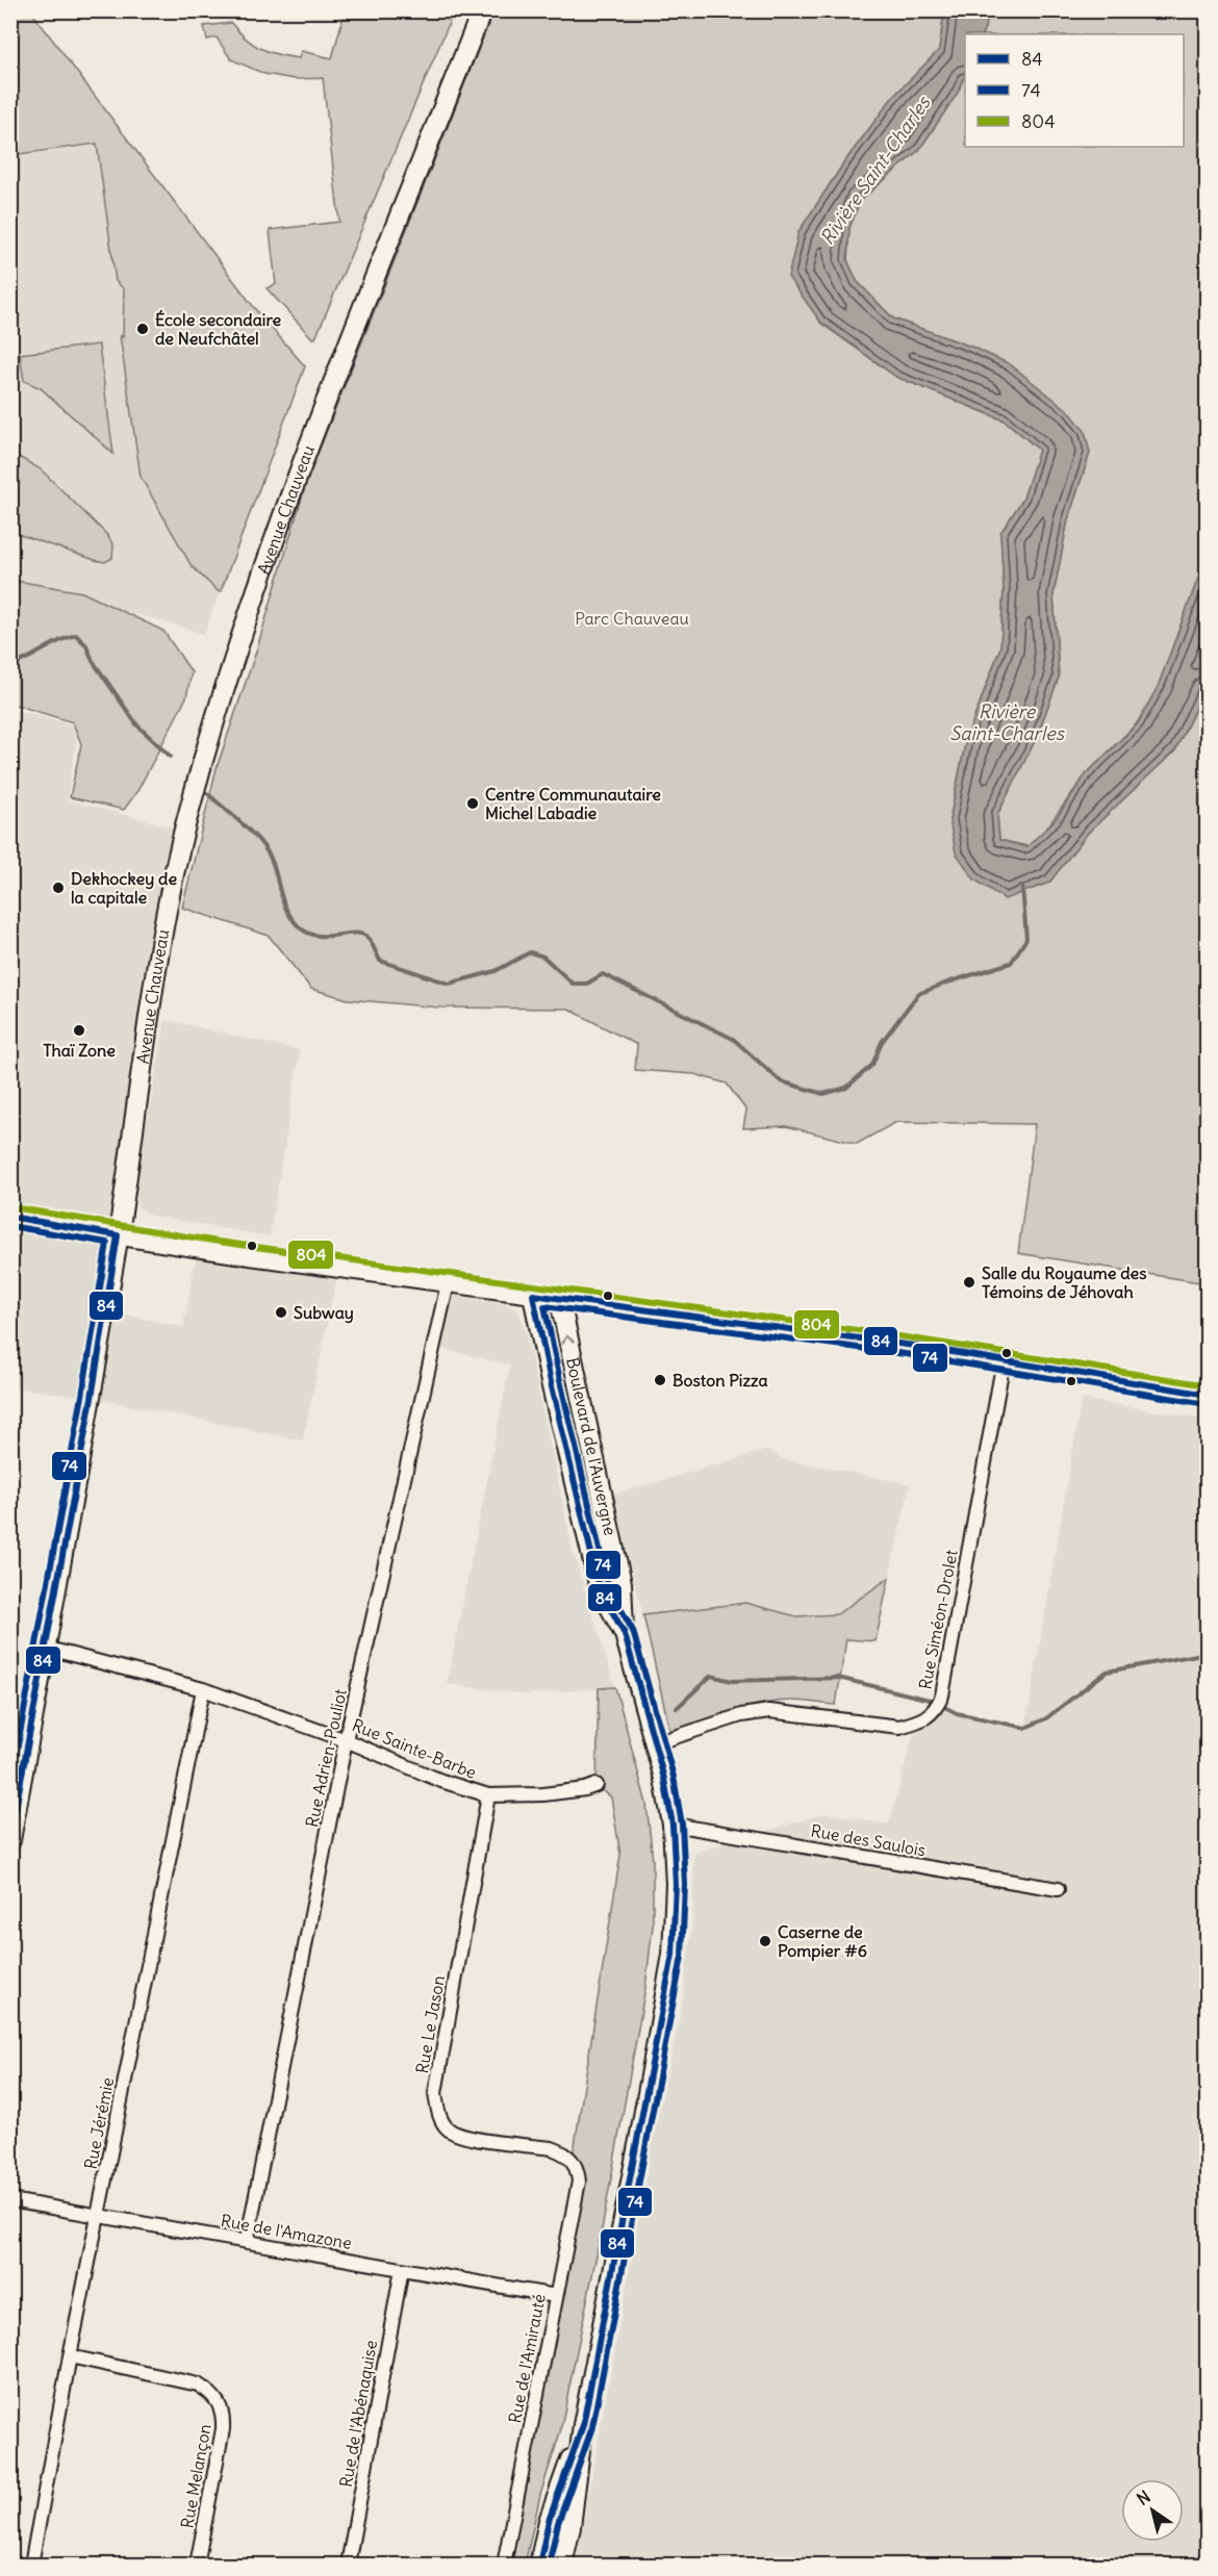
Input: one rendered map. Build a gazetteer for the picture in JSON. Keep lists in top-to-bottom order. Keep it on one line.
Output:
{"streets":{"main road":["Avenue Chauveau","Boulevard de l'Auvergne"],"street":["Rue Siméon-Drolet","Rue Sainte-Barbe","Rue Adrien-Pouliot","Rue des Saulois","Rue Le Jason","Rue Jérémie","Rue de l'Amazone","Rue de l'Amirauté","Rue de l'Abénaquise","Rue Melançon"]},"crossings":[["Avenue Chauveau","Rue Sainte-Barbe"],["Boulevard de l'Auvergne","Rue Siméon-Drolet"],["Boulevard de l'Auvergne","Rue des Saulois"],["Rue Sainte-Barbe","Rue Adrien-Pouliot"],["Rue Sainte-Barbe","Rue Le Jason"],["Rue Sainte-Barbe","Rue Jérémie"],["Rue Adrien-Pouliot","Rue de l'Amazone"],["Rue Le Jason","Rue de l'Amirauté"],["Rue Jérémie","Rue de l'Amazone"],["Rue Jérémie","Rue Melançon"],["Rue de l'Amazone","Rue de l'Amirauté"],["Rue de l'Amazone","Rue de l'Abénaquise"]],"water":["Rivière Saint-Charles"],"parks":["Parc Chauveau"],"places":["École secondaire de Neufchâtel","Centre Communautaire Michel Labadie","Dekhockey de la capitale","Thaï Zone","Salle du Royaume des Témoins de Jéhovah","Subway","Boston Pizza","Caserne de Pompier #6"],"lines":["transit line 804","transit line 84","transit line 74"],"legend":["84","74","804"],"north":"top left"}
